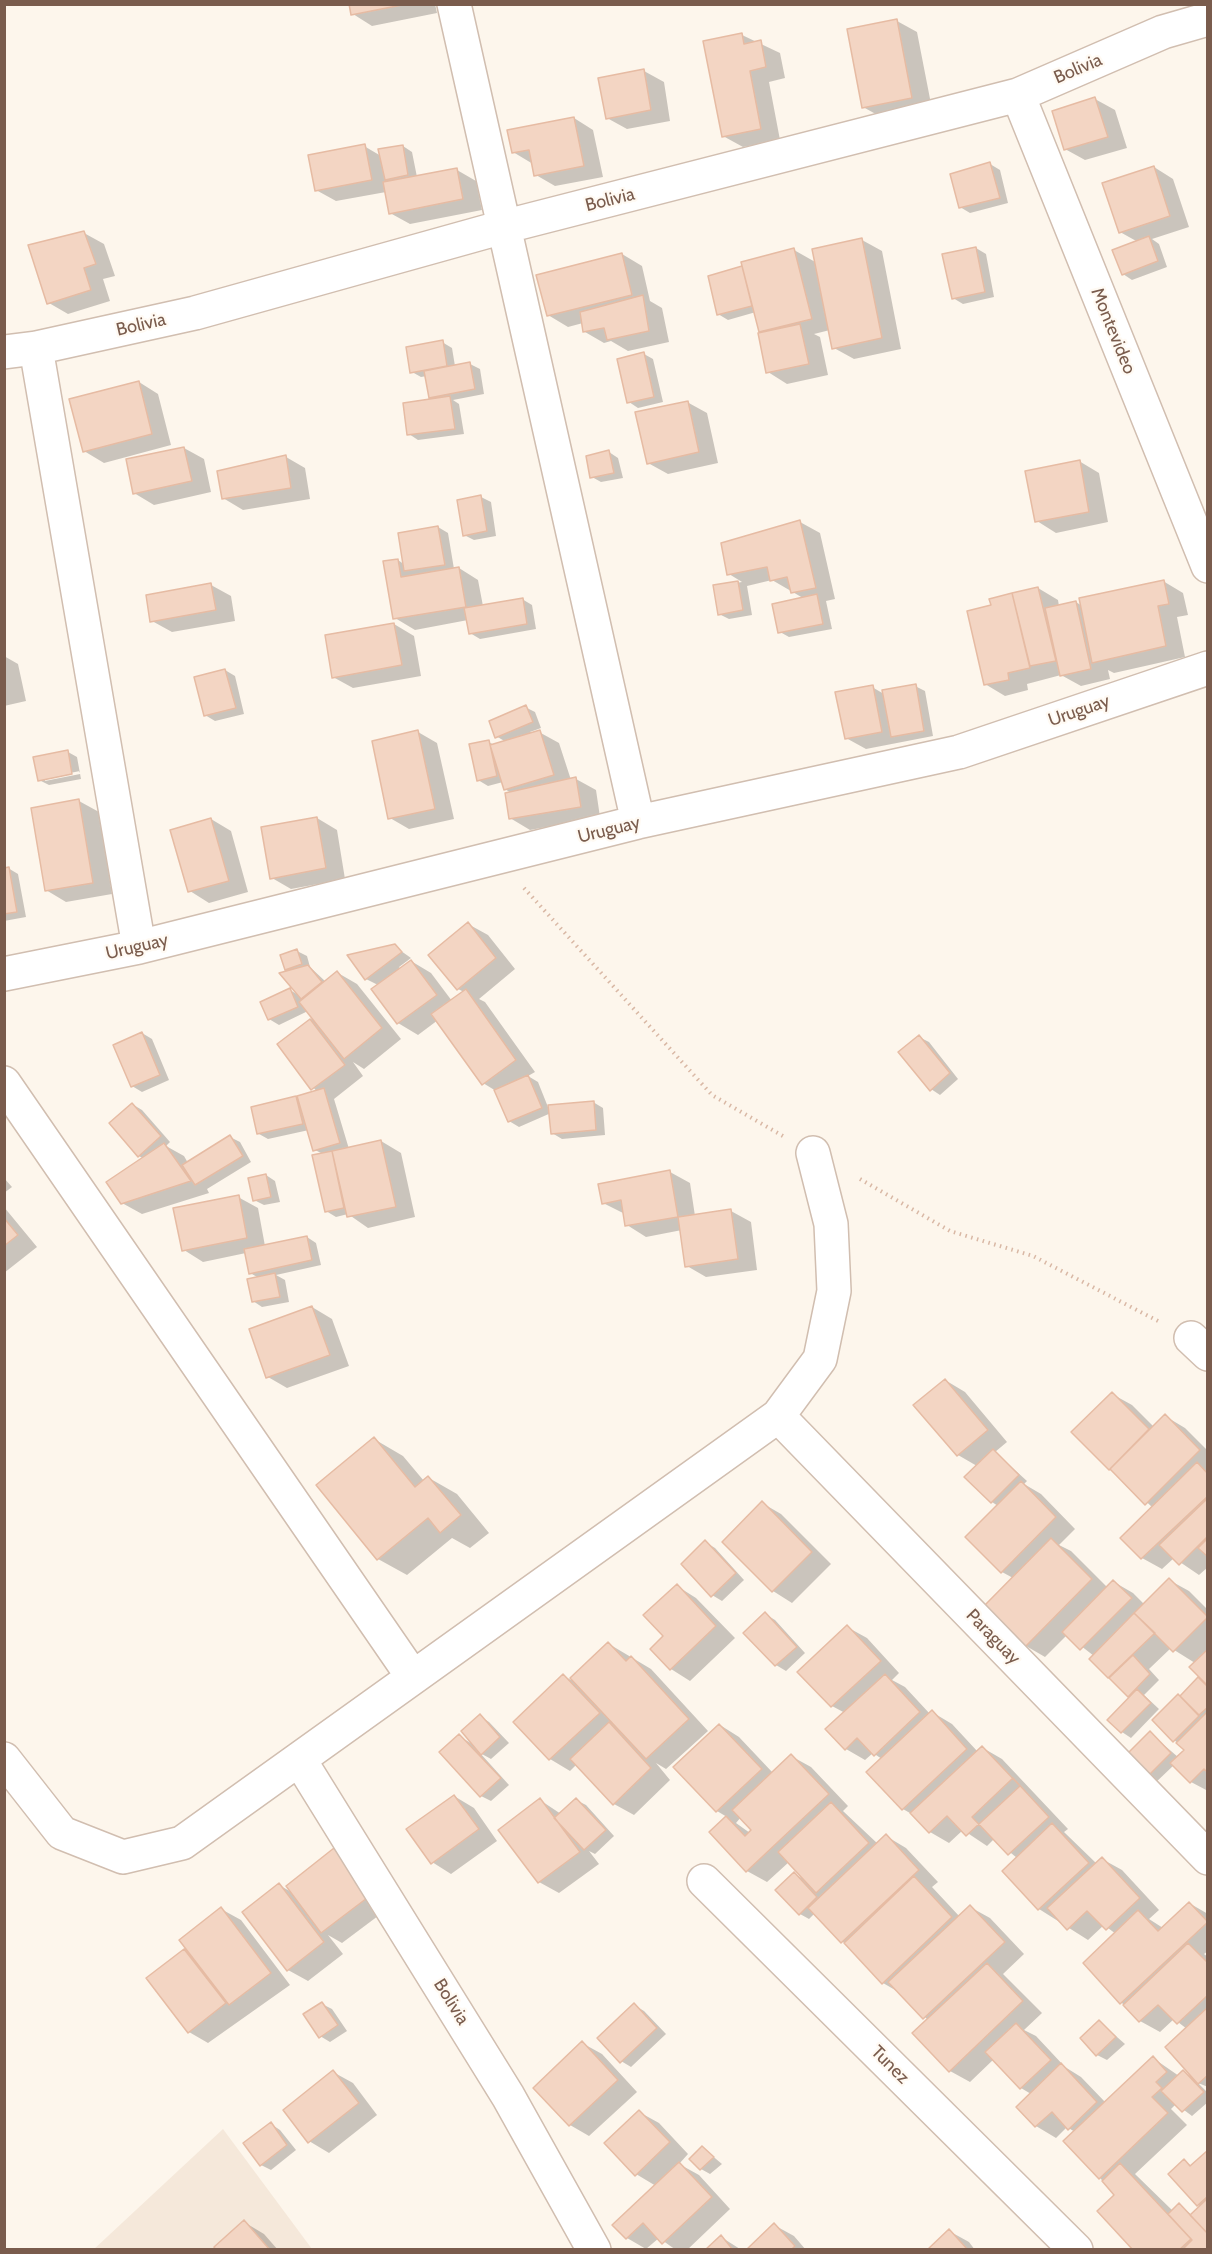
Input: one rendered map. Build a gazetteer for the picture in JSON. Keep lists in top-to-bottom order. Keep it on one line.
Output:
{"streets":{"street":["Bolivia","Montevideo","Uruguay","Paraguay","Tunez"]},"crossings":[["Bolivia","Montevideo"]]}
